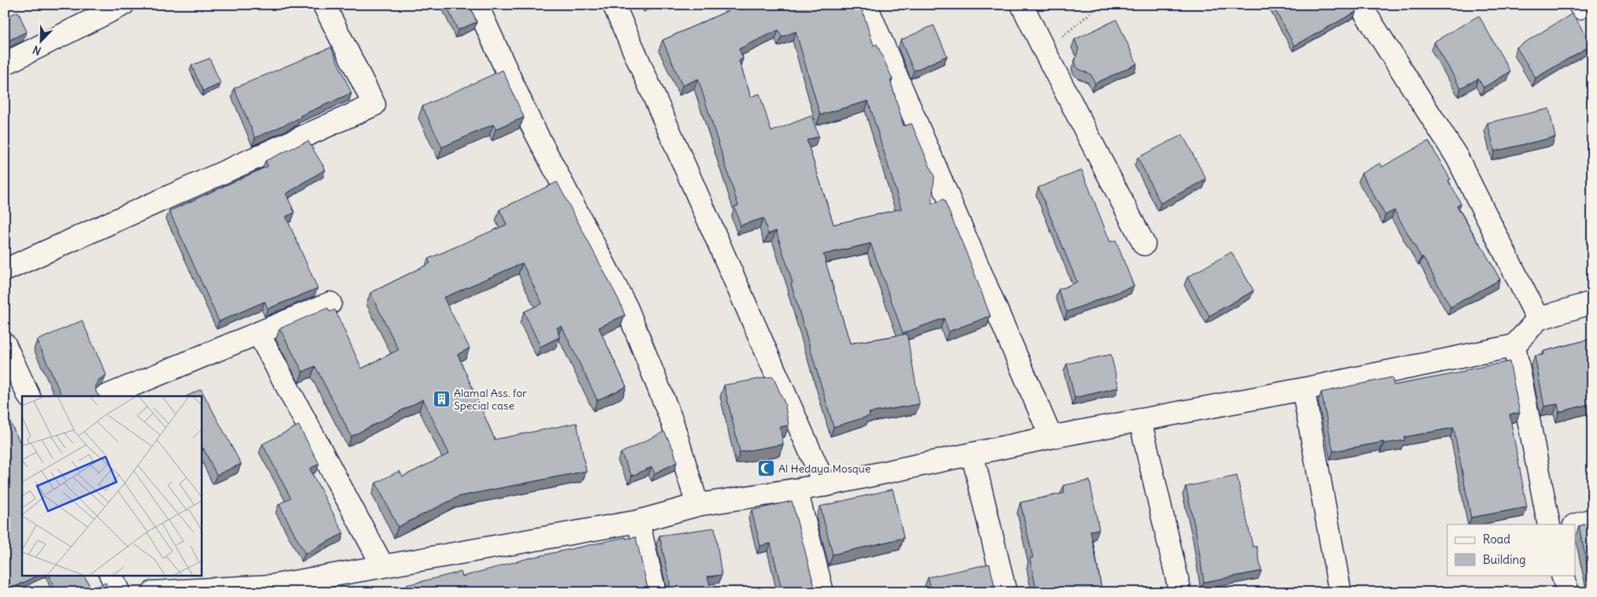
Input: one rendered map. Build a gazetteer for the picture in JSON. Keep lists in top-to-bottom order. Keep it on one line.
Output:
{"places":{"building":["Alamal Ass. for Special case"],"mosque":["Al Hedaya Mosque"]},"legend":["Road","Building"],"north":"bottom left"}
